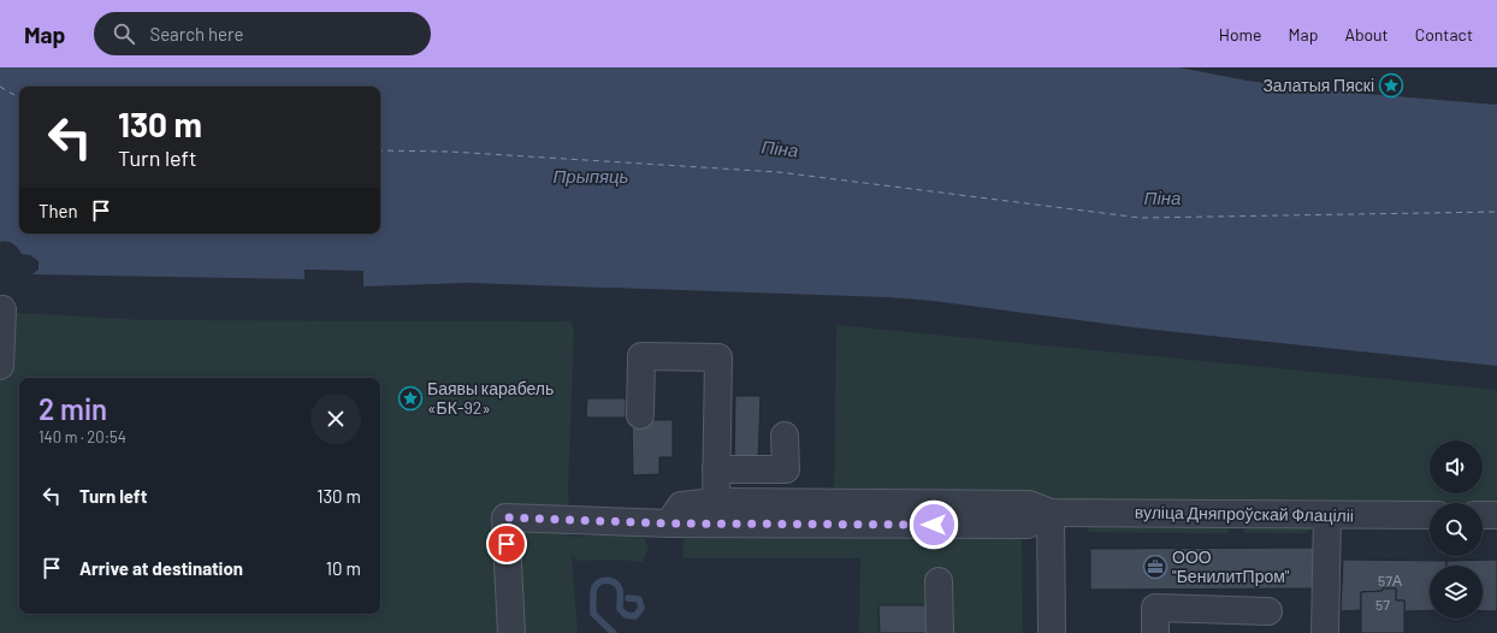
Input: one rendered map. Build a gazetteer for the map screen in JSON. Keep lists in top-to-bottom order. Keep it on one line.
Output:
{"streets":{"street":["вуліца Дняпроўскай Флаціліі"]},"water":["Піна","Прыпяць"],"places":{"place":["Залатыя Пяскі","Баявы карабель «БК-92»"],"office":["ООО \"БенилитПром\""]},"house_numbers":["57А","57"],"page":{"header":"Map","search":"Search here","nav":["Home","Map","About","Contact"],"turn":["130 m","Turn left"],"then":"Then","heading":["2 min","140 m · 20:54"],"list":[{"name":"Turn left","value":"130 m"},{"name":"Arrive at destination","value":"10 m"}]}}
